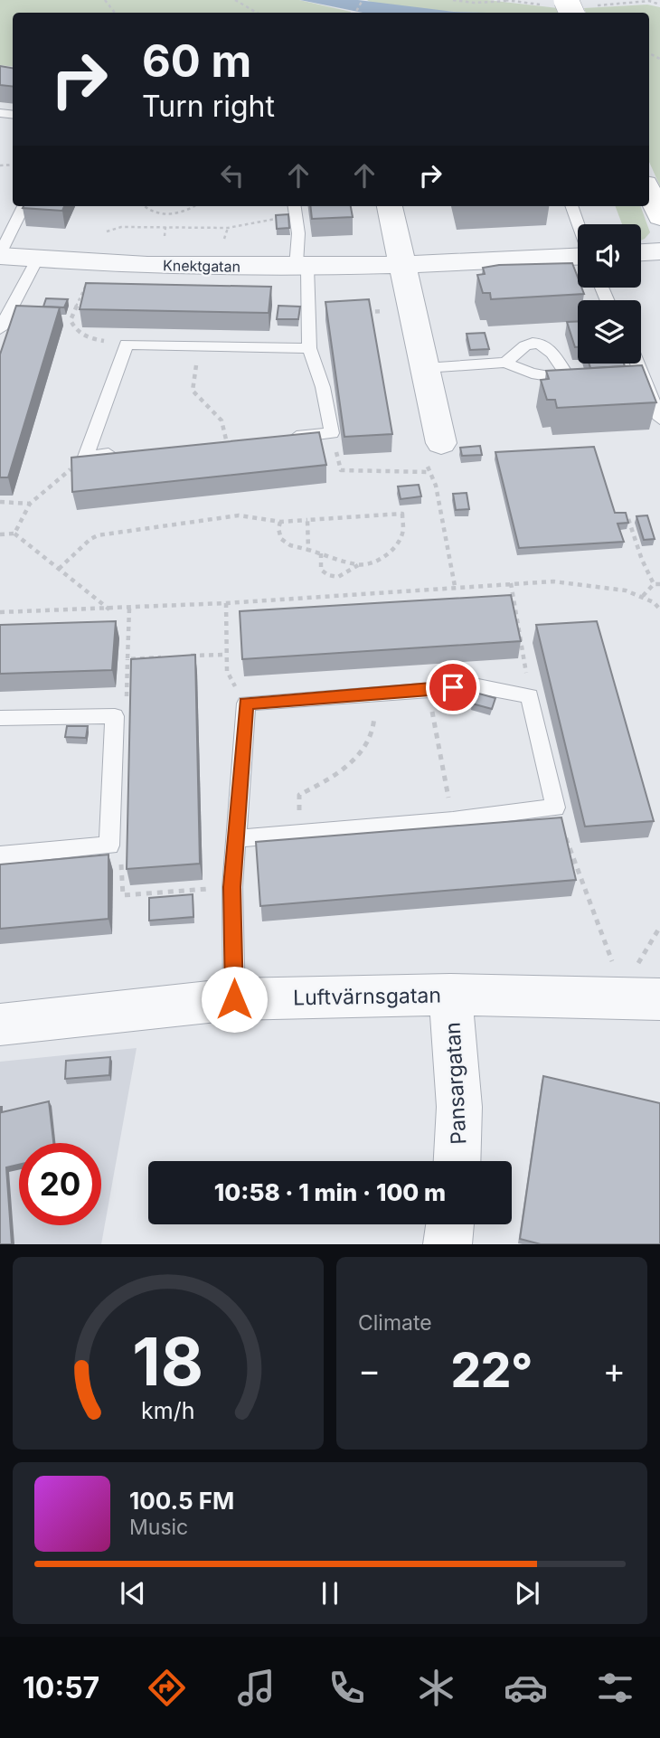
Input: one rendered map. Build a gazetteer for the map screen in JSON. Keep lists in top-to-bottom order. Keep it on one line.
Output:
{"streets":{"street":["Knektgatan","Luftvärnsgatan","Pansargatan"]},"crossings":[["Luftvärnsgatan","Pansargatan"]],"page":{"turn":["60 m","Turn right"],"limit":"20","trip":"10:58 · 1 min · 100 m","tile":"Climate","heat":["−","22°","+"],"song":["100.5 FM","Music"],"tabs":"10:57","gauge":["18","km/h"]}}
